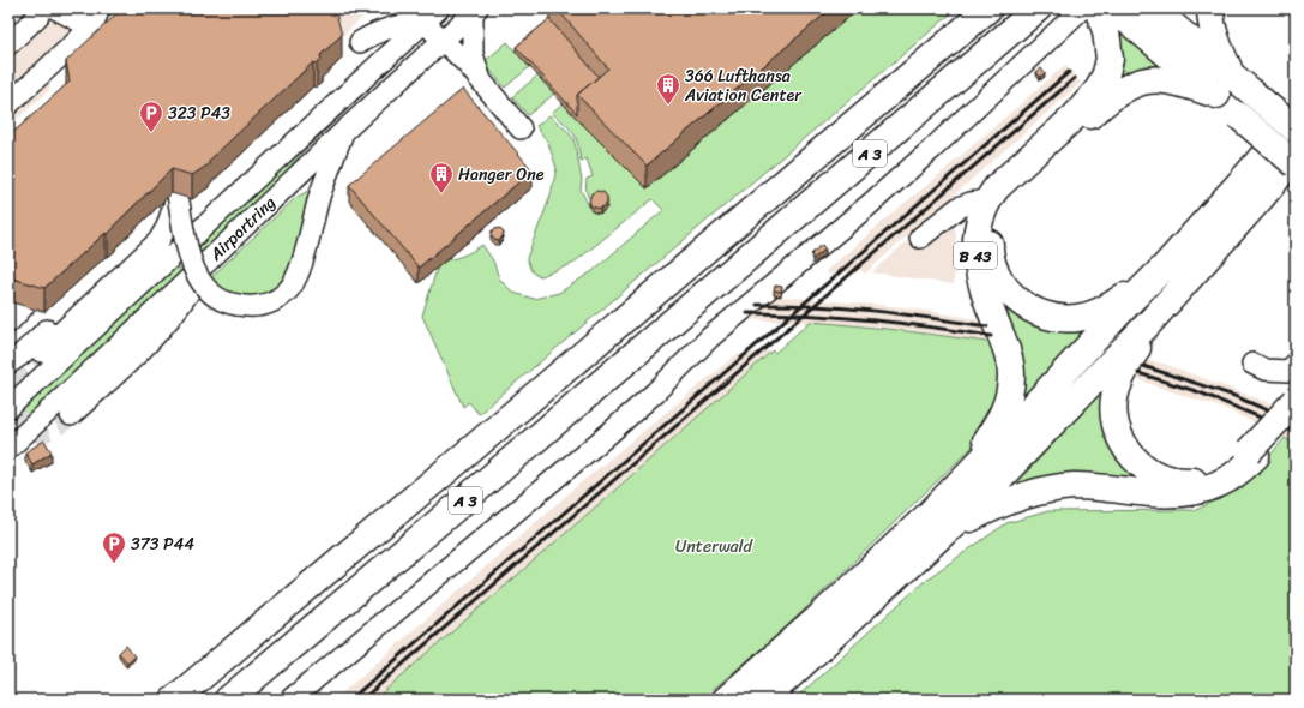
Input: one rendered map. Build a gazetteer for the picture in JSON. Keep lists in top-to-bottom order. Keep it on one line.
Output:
{"streets":{"highway":["A 3","B 43"],"street":["Airportring"]},"parks":["Unterwald"],"places":{"building":["366 Lufthansa Aviation Center","Hanger One"],"parking":["323 P43","373 P44"]}}
